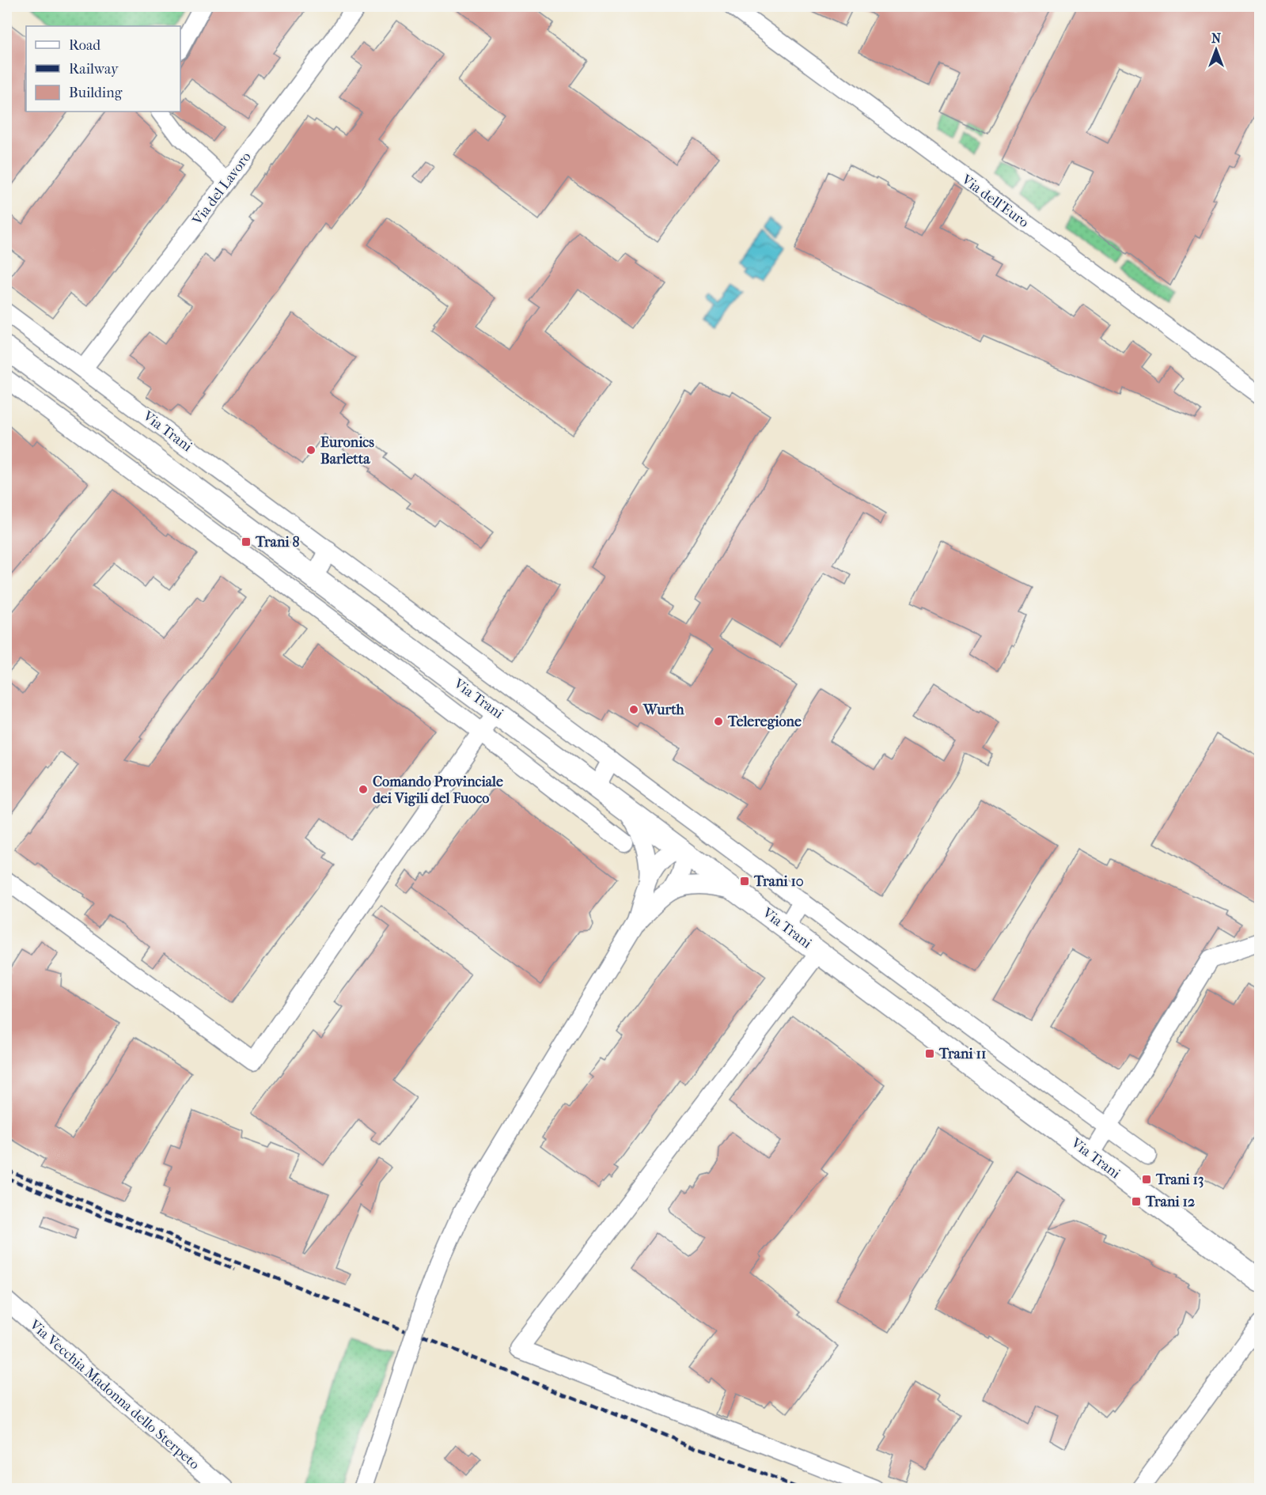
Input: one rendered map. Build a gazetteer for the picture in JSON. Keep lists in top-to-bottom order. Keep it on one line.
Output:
{"streets":{"main road":["Via Trani"],"street":["Via del Lavoro","Via dell'Euro","Via Vecchia Madonna dello Sterpeto"]},"crossings":[["Via del Lavoro","Via Trani"]],"places":{"other":["Euronics Barletta","Wurth","Teleregione","Comando Provinciale dei Vigili del Fuoco"],"transit":["Trani 8","Trani 10","Trani 11","Trani 13","Trani 12"]},"legend":["Road","Railway","Building"],"north":"top"}
